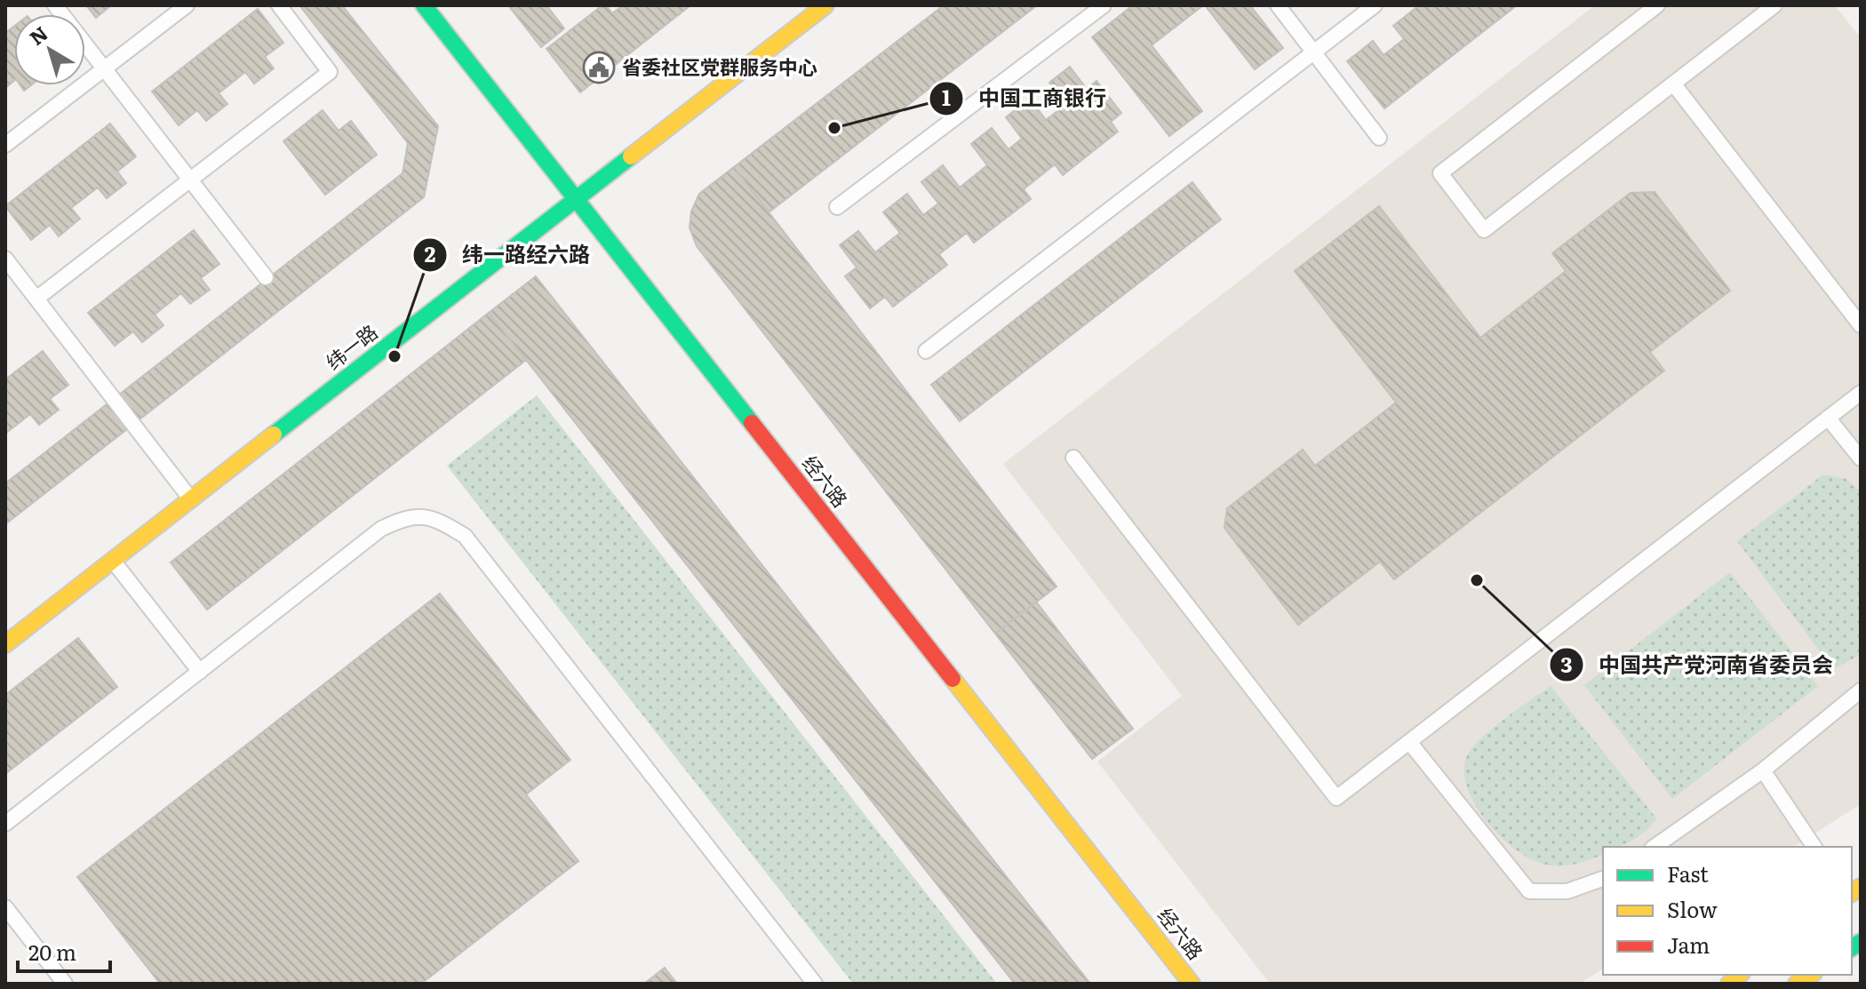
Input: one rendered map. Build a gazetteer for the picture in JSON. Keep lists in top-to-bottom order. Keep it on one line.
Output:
{"streets":{"street":["纬一路","经六路"]},"crossings":[["纬一路","经六路"]],"places":{"public building":["省委社区党群服务中心"],"other":["中国工商银行","纬一路经六路","中国共产党河南省委员会"]},"legend":["Fast","Slow","Jam"],"scale_bar":"20 m","north":"top left"}
